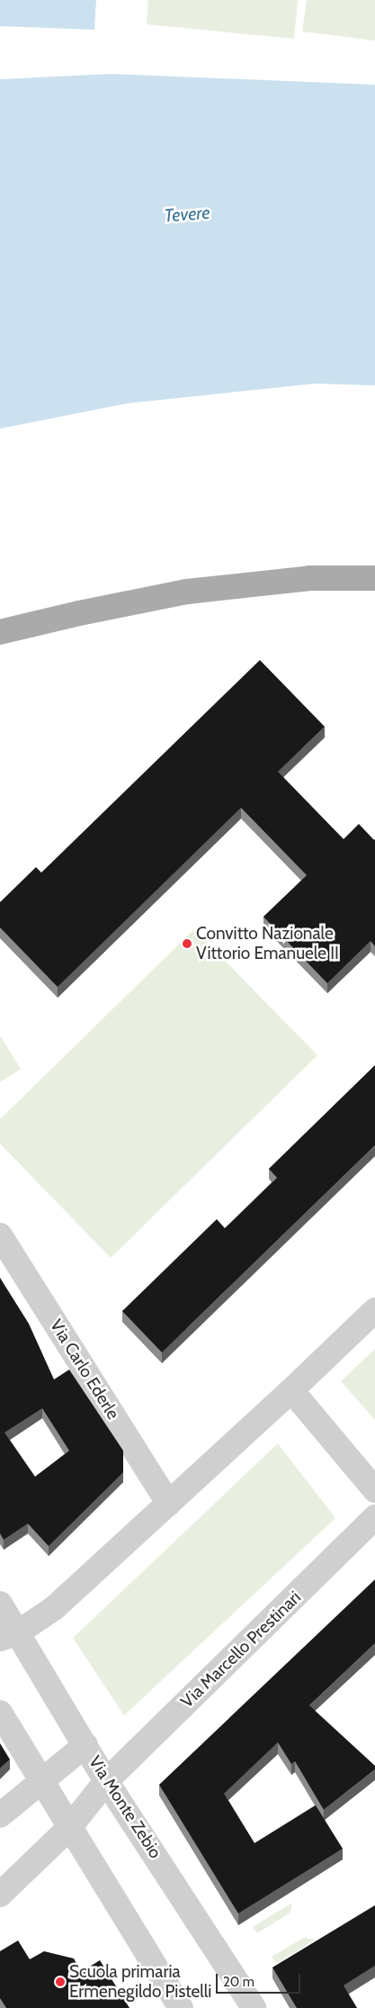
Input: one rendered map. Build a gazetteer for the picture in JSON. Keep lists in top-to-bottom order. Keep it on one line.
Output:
{"streets":{"street":["Via Carlo Ederle","Via Marcello Prestinari","Via Monte Zebio"]},"crossings":[["Via Marcello Prestinari","Via Monte Zebio"]],"water":["Tevere"],"places":["Convitto Nazionale Vittorio Emanuele II","Scuola primaria Ermenegildo Pistelli"],"scale_bar":"20 m"}
